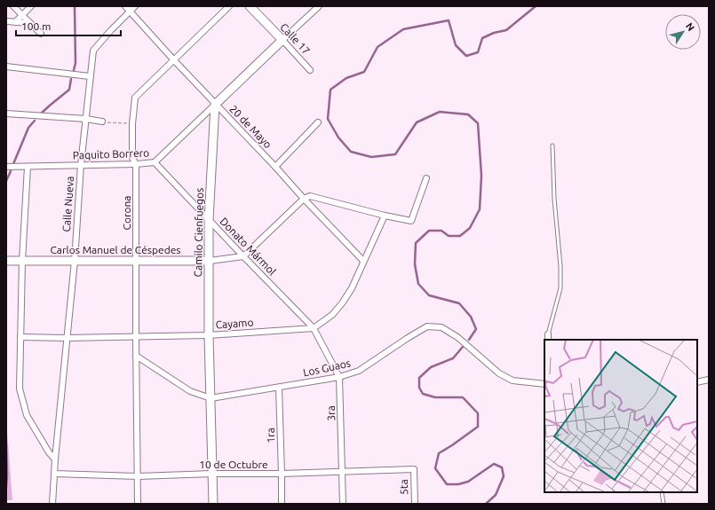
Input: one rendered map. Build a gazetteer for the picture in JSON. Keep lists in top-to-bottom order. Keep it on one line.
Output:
{"streets":{"street":["Calle 17","20 de Mayo","Paquito Borrero","Calle Nueva","Corona","Camilo Cienfuegos","Donato Mármol","Carlos Manuel de Céspedes","Cayamo","Los Guaos","3ra","1ra","10 de Octubre","5ta"]},"crossings":[["20 de Mayo","Paquito Borrero"],["20 de Mayo","Calle Nueva"],["20 de Mayo","Corona"],["20 de Mayo","Camilo Cienfuegos"],["Paquito Borrero","Calle Nueva"],["Paquito Borrero","Corona"],["Paquito Borrero","Camilo Cienfuegos"],["Paquito Borrero","Donato Mármol"],["Calle Nueva","Carlos Manuel de Céspedes"],["Calle Nueva","Cayamo"],["Calle Nueva","10 de Octubre"],["Corona","Carlos Manuel de Céspedes"],["Corona","Cayamo"],["Corona","10 de Octubre"],["Camilo Cienfuegos","Donato Mármol"],["Camilo Cienfuegos","Carlos Manuel de Céspedes"],["Camilo Cienfuegos","Cayamo"],["Camilo Cienfuegos","Los Guaos"],["Camilo Cienfuegos","10 de Octubre"],["Donato Mármol","Carlos Manuel de Céspedes"],["Donato Mármol","Cayamo"],["Donato Mármol","3ra"],["Cayamo","3ra"],["Los Guaos","3ra"],["Los Guaos","1ra"],["3ra","10 de Octubre"],["1ra","10 de Octubre"],["10 de Octubre","5ta"]],"scale_bar":"100 m","north":"top right"}
